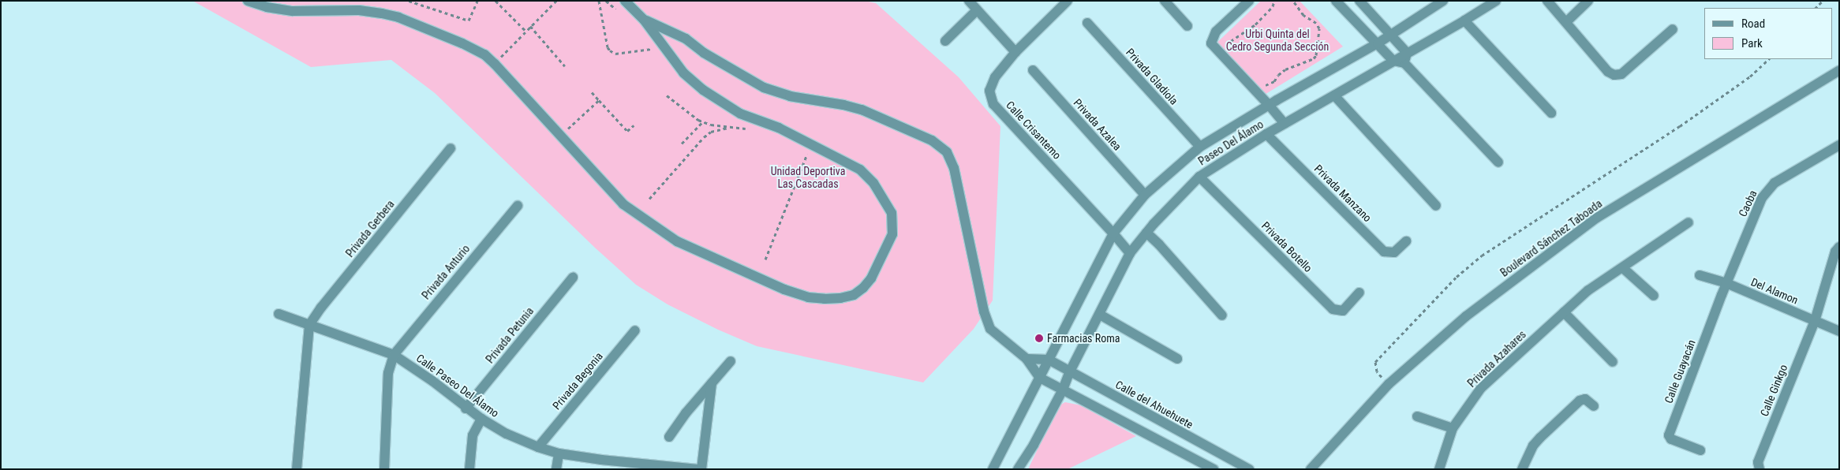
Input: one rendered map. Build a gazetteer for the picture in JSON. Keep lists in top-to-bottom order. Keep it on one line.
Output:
{"streets":{"street":["Privada Gladiola","Privada Azalea","Calle Crisantemo","Paseo Del Álamo","Privada Manzano","Caoba","Privada Gerbera","Boulevard Sánchez Taboada","Privada Botello","Privada Anturio","Del Alamon","Privada Petunia","Privada Azahares","Calle Guayacán","Privada Begonia","Calle Paseo Del Álamo","Calle Ginkgo","Calle del Ahuehuete"]},"crossings":[["Privada Gladiola","Paseo Del Álamo"],["Privada Azalea","Paseo Del Álamo"],["Calle Crisantemo","Paseo Del Álamo"],["Paseo Del Álamo","Privada Manzano"],["Paseo Del Álamo","Privada Botello"],["Paseo Del Álamo","Calle del Ahuehuete"],["Caoba","Del Alamon"],["Caoba","Calle Guayacán"],["Privada Gerbera","Calle Paseo Del Álamo"],["Privada Anturio","Calle Paseo Del Álamo"],["Del Alamon","Calle Guayacán"],["Del Alamon","Calle Ginkgo"],["Privada Petunia","Calle Paseo Del Álamo"],["Privada Begonia","Calle Paseo Del Álamo"]],"parks":["Urbi Quinta del Cedro Segunda Sección","Unidad Deportiva Las Cascadas"],"places":["Farmacias Roma"],"legend":["Road","Park"]}
